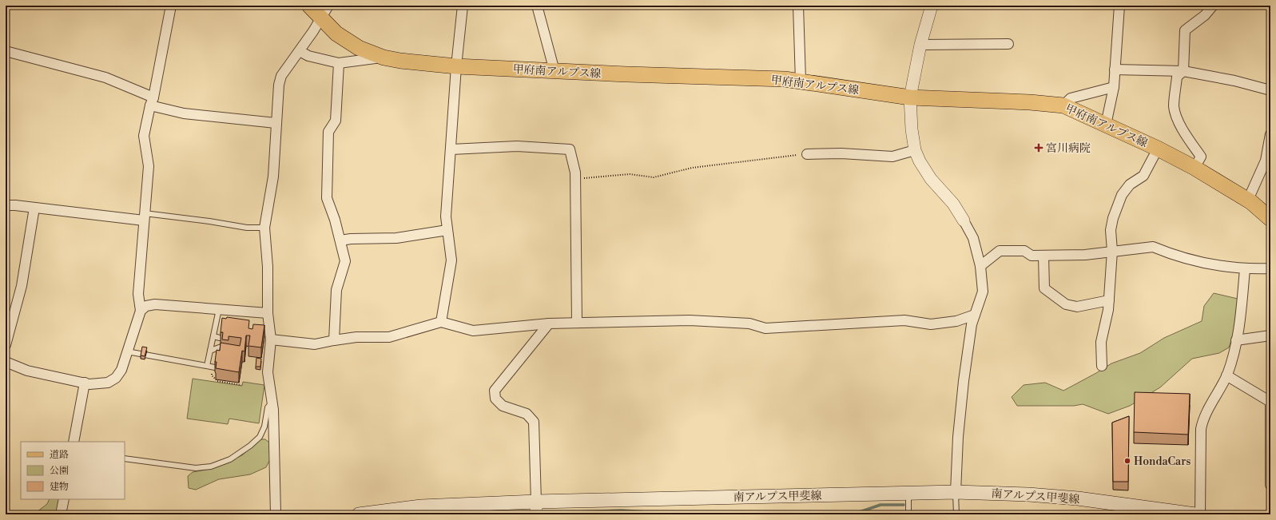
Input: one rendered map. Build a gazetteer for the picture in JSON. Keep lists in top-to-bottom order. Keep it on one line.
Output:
{"streets":{"main road":["甲府南アルプス線","南アルプス甲斐線"]},"places":{"health":["宮川病院"],"other":["HondaCars"]},"legend":["道路","公園","建物"]}
